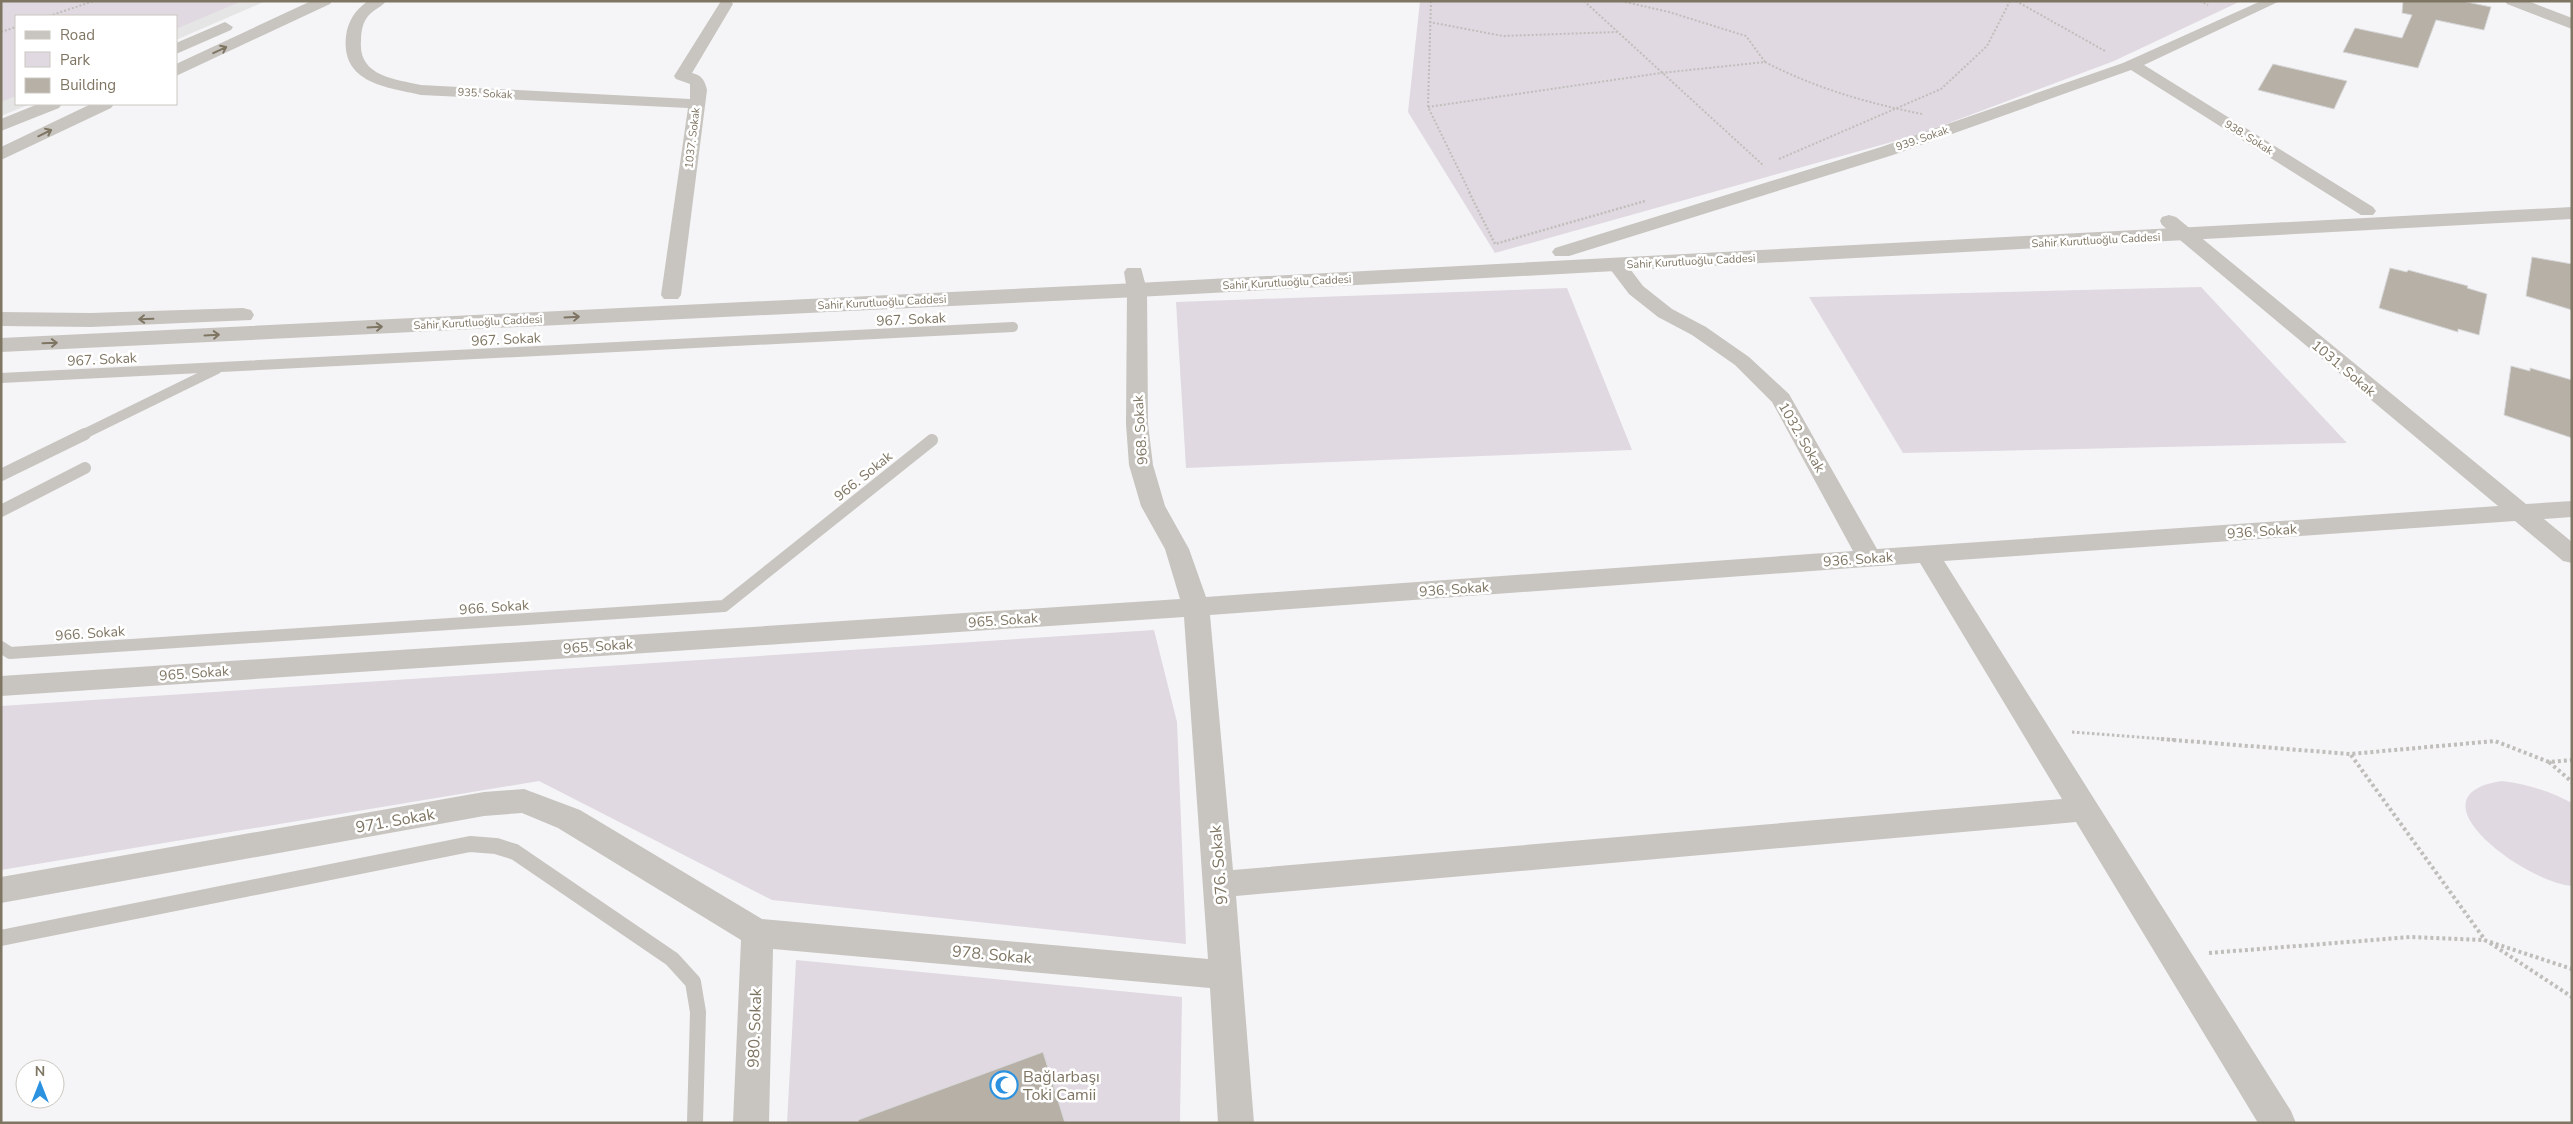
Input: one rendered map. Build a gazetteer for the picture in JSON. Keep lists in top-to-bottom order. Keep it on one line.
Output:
{"streets":{"street":["935. Sokak","938. Sokak","1037. Sokak","939. Sokak","Sahir Kurutluoğlu Caddesi","1031. Sokak","968. Sokak","1032. Sokak","936. Sokak","965. Sokak","971. Sokak","976. Sokak","978. Sokak","980. Sokak"],"lane":["967. Sokak","966. Sokak"]},"crossings":[["935. Sokak","1037. Sokak"],["938. Sokak","939. Sokak"],["938. Sokak","Sahir Kurutluoğlu Caddesi"],["1037. Sokak","Sahir Kurutluoğlu Caddesi"],["939. Sokak","Sahir Kurutluoğlu Caddesi"],["Sahir Kurutluoğlu Caddesi","1031. Sokak"],["Sahir Kurutluoğlu Caddesi","968. Sokak"],["Sahir Kurutluoğlu Caddesi","1032. Sokak"],["1031. Sokak","936. Sokak"],["968. Sokak","936. Sokak"],["968. Sokak","965. Sokak"],["968. Sokak","976. Sokak"],["1032. Sokak","936. Sokak"],["936. Sokak","965. Sokak"],["936. Sokak","976. Sokak"],["965. Sokak","976. Sokak"],["971. Sokak","978. Sokak"],["971. Sokak","980. Sokak"],["976. Sokak","978. Sokak"],["978. Sokak","980. Sokak"]],"places":{"mosque":["Bağlarbaşı Toki Camii"]},"legend":["Road","Park","Building"],"north":"top"}
